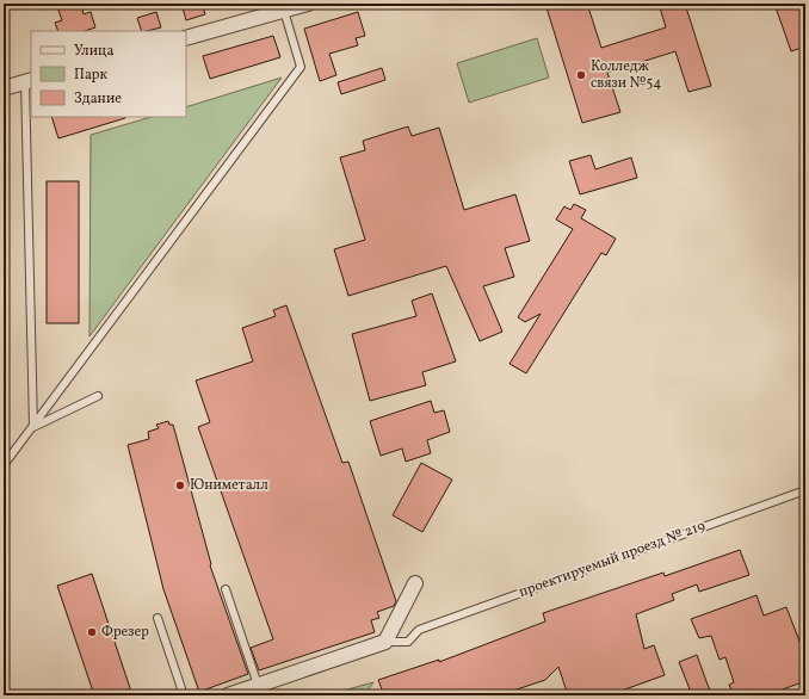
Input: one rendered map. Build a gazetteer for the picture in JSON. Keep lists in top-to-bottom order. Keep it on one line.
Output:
{"streets":{"lane":["проектируемый проезд № 219"]},"places":["Колледж связи №54","Юниметалл","Фрезер"],"legend":["Улица","Парк","Здание"]}
